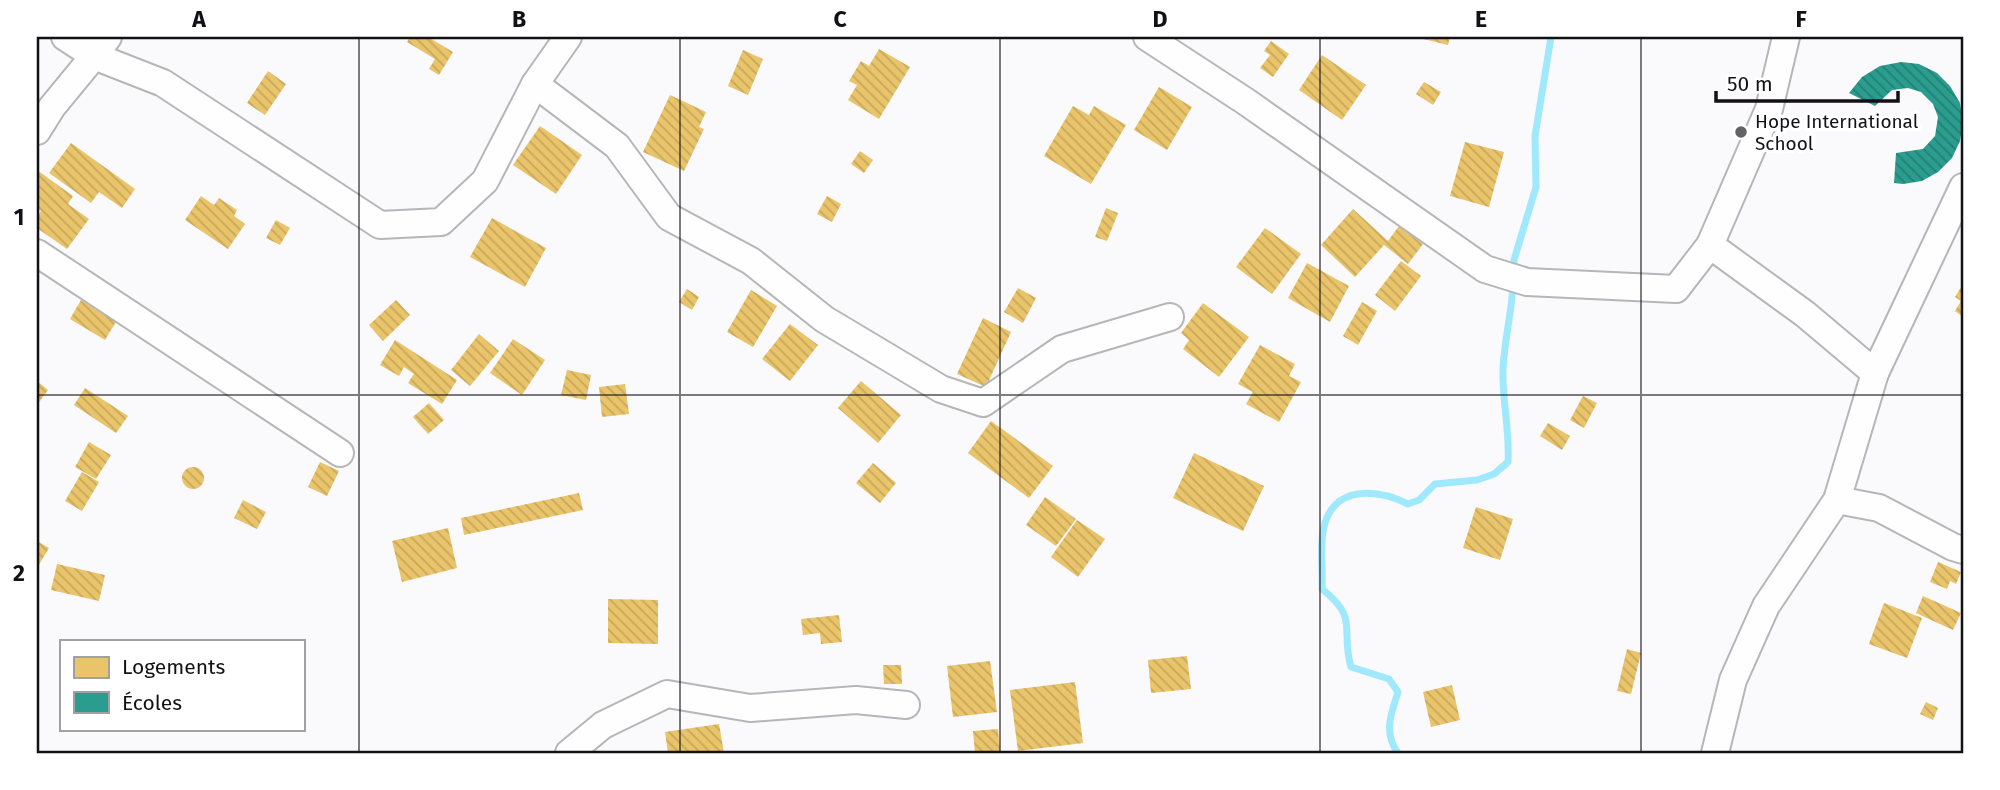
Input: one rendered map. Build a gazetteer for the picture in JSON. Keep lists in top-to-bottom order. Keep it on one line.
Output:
{"places":["Hope International School"],"legend":["Logements","Écoles"],"scale_bar":"50 m","grid":{"columns":["A","B","C","D","E","F"],"rows":["1","2"]}}
